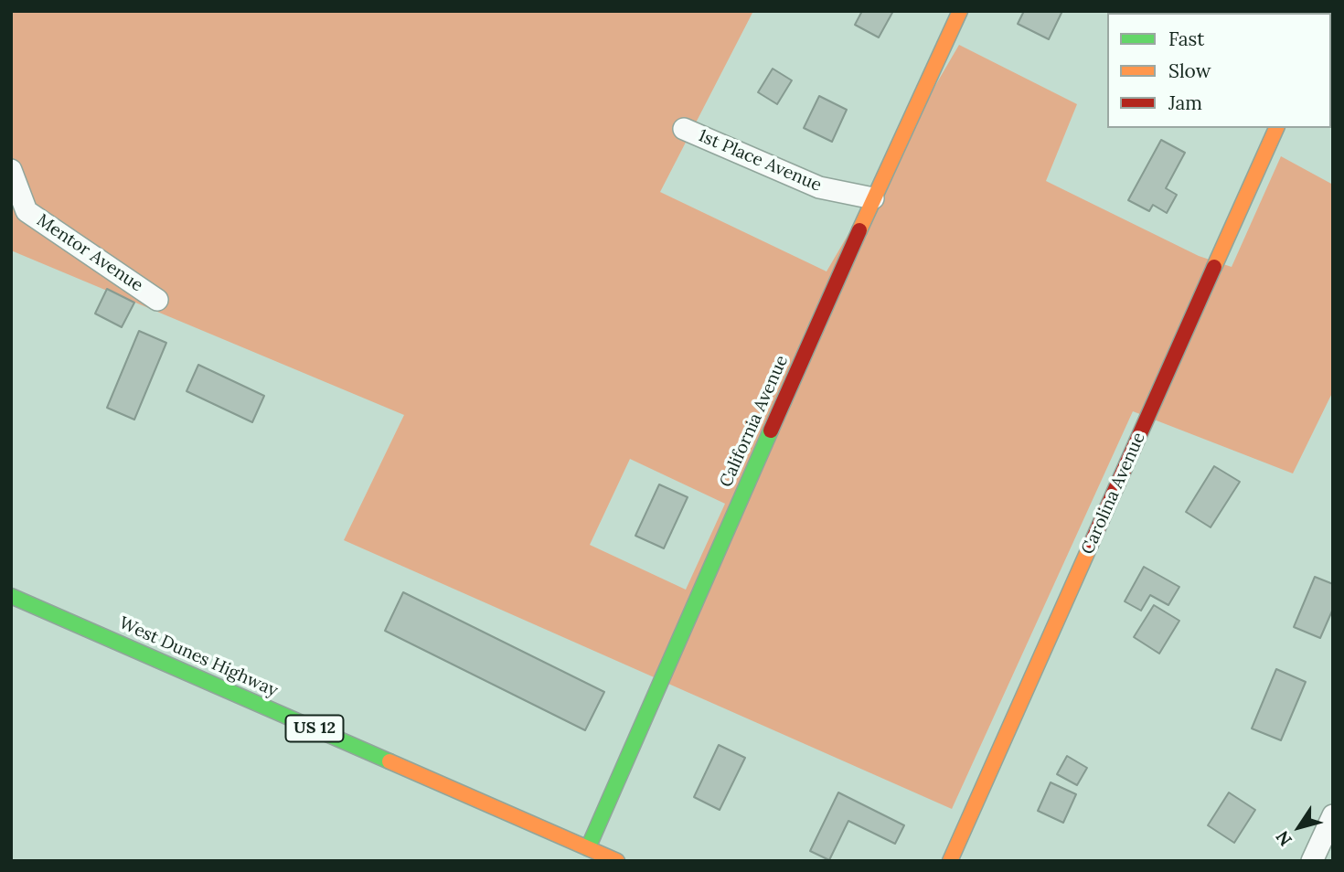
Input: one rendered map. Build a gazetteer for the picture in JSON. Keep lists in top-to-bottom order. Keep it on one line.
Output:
{"streets":{"street":["1st Place Avenue","Mentor Avenue","California Avenue","Carolina Avenue","West Dunes Highway","US 12"]},"crossings":[["1st Place Avenue","California Avenue"],["California Avenue","West Dunes Highway"]],"legend":["Fast","Slow","Jam"],"north":"bottom left"}
